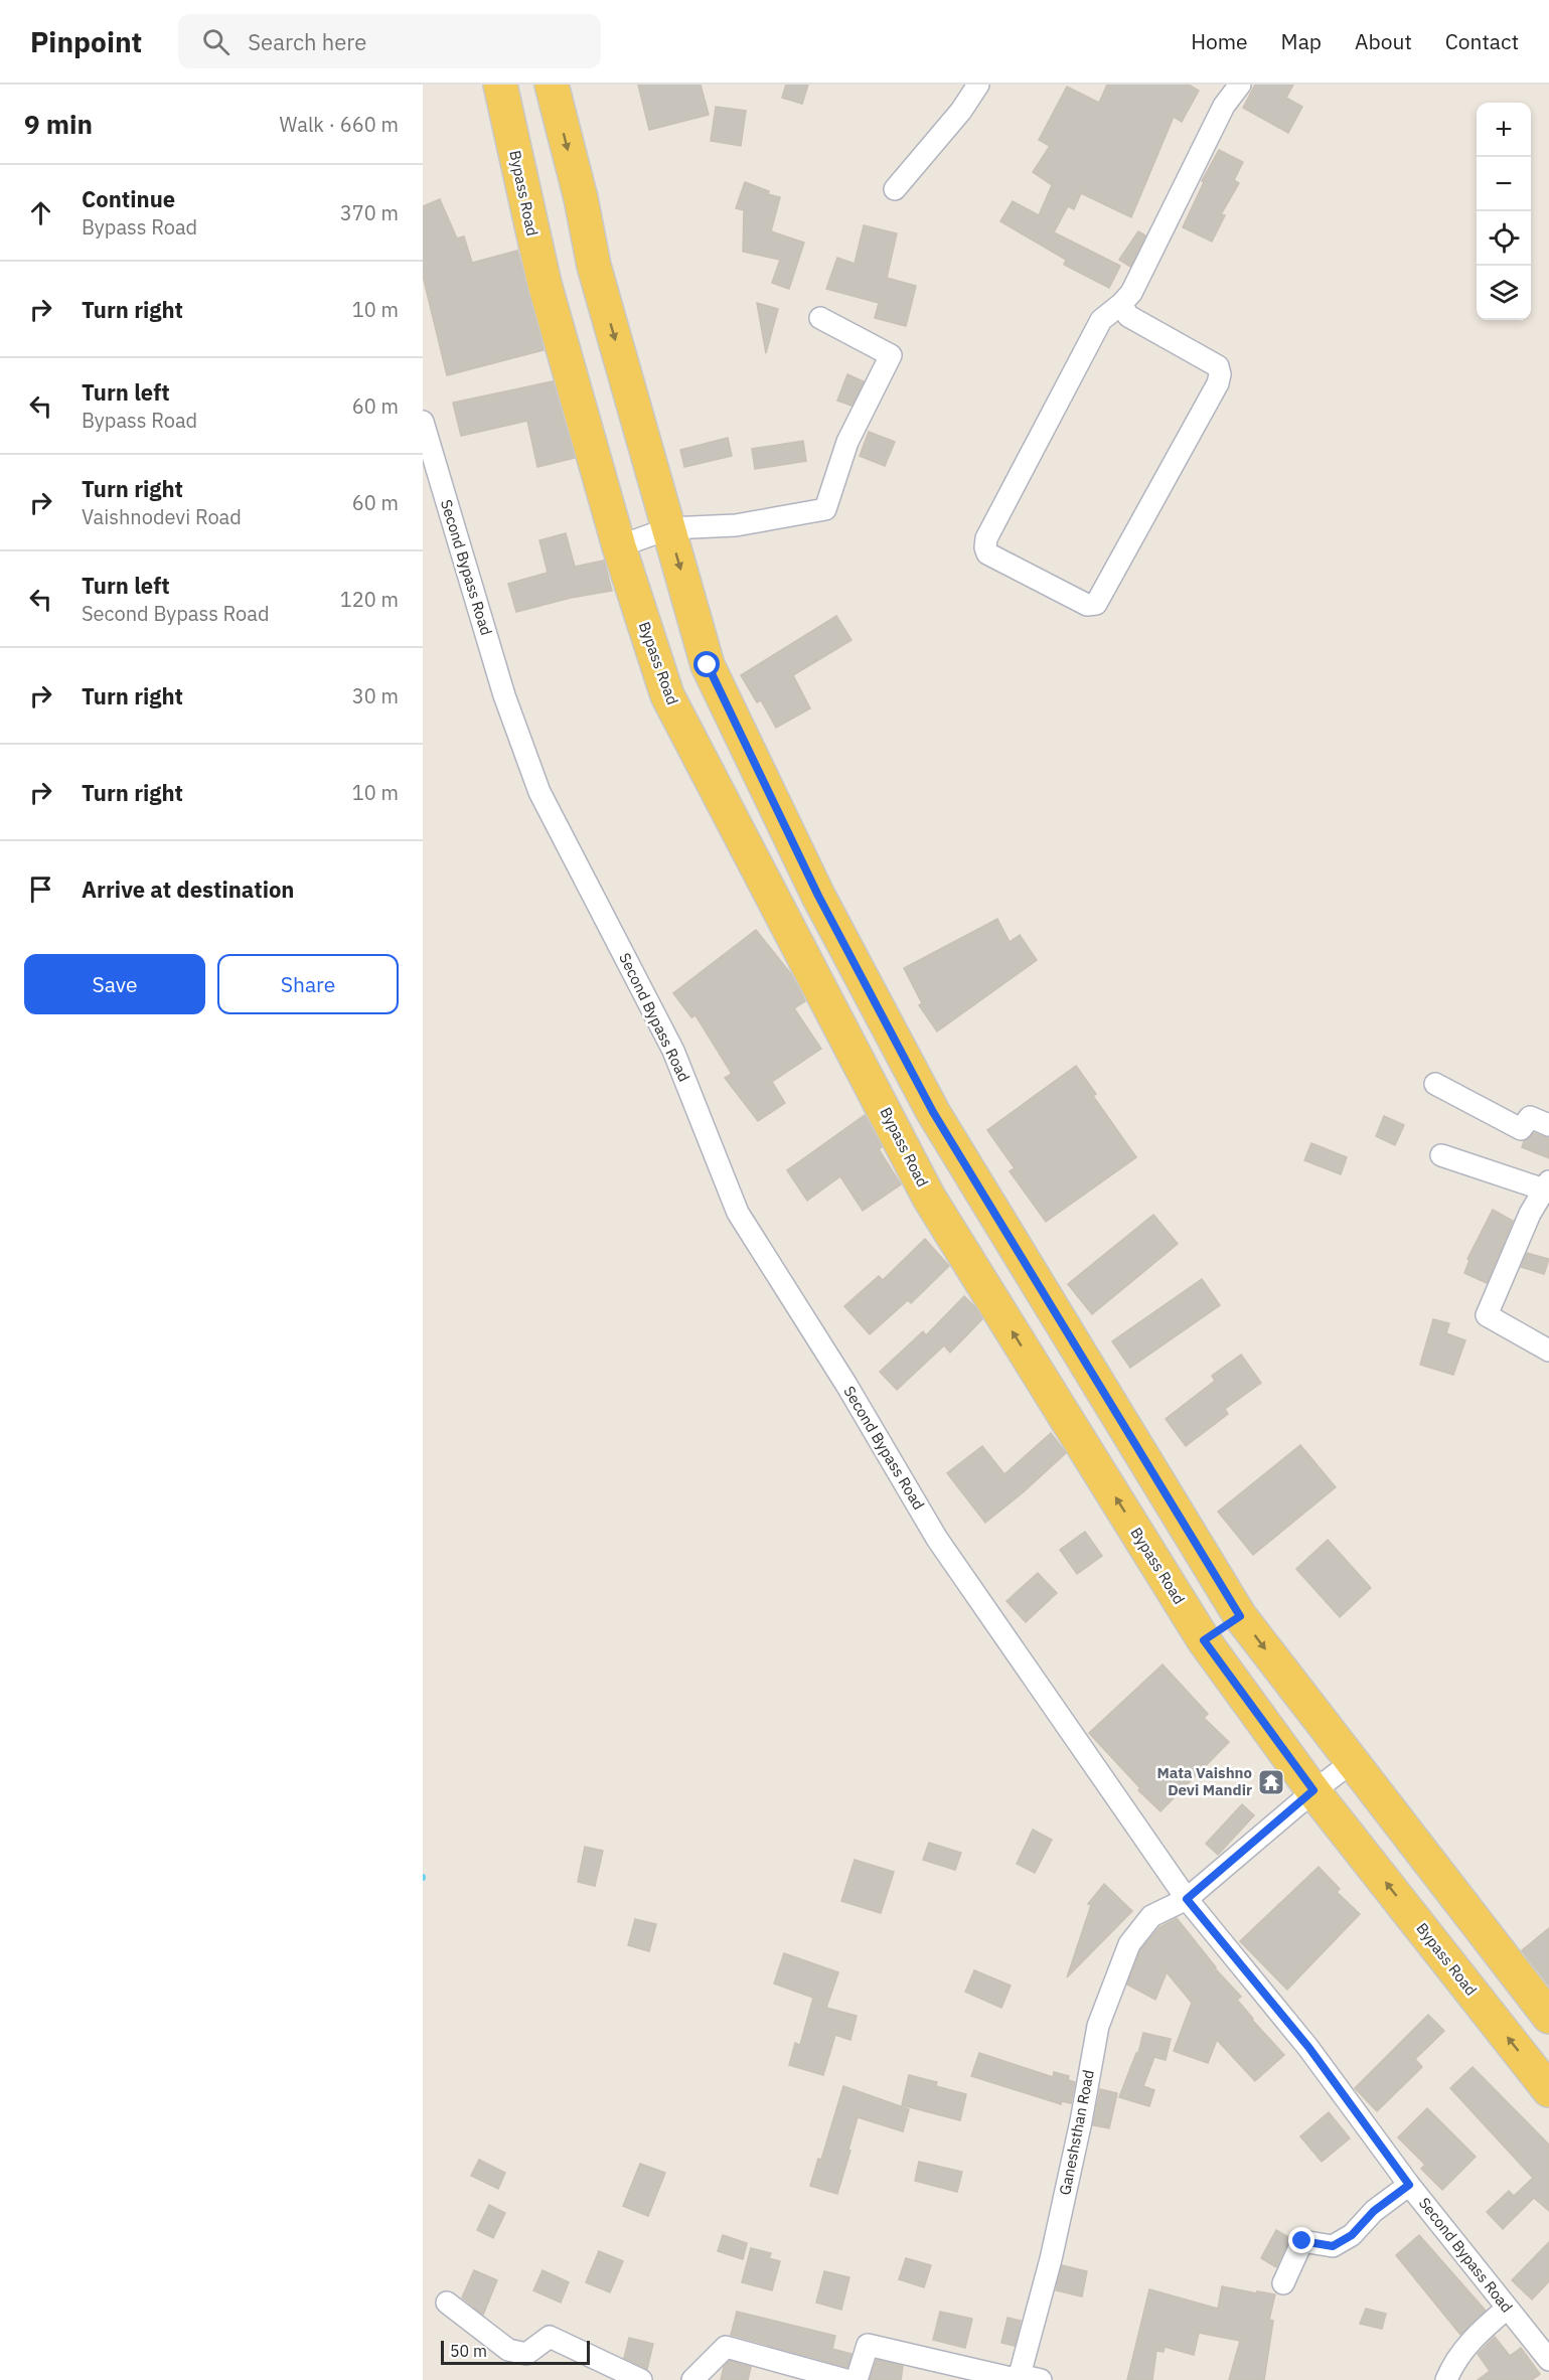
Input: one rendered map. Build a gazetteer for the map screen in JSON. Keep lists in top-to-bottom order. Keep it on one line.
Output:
{"streets":{"main road":["Bypass Road"],"street":["Second Bypass Road","Ganeshsthan Road"]},"crossings":[["Bypass Road","Ganeshsthan Road"],["Second Bypass Road","Ganeshsthan Road"]],"places":{"temple":["Mata Vaishno Devi Mandir"]},"scale_bar":"50 m","page":{"header":"Pinpoint","search":"Search here","nav":["Home","Map","About","Contact"],"heading":["9 min","Walk · 660 m"],"map_buttons":["+","−"],"list":[["Continue","Bypass Road","370 m"],["Turn right","10 m"],["Turn left","Bypass Road","60 m"],["Turn right","Vaishnodevi Road","60 m"],["Turn left","Second Bypass Road","120 m"],["Turn right","30 m"],["Turn right","10 m"],"Arrive at destination"],"buttons":["Save","Share"],"scale":"50 m"}}
